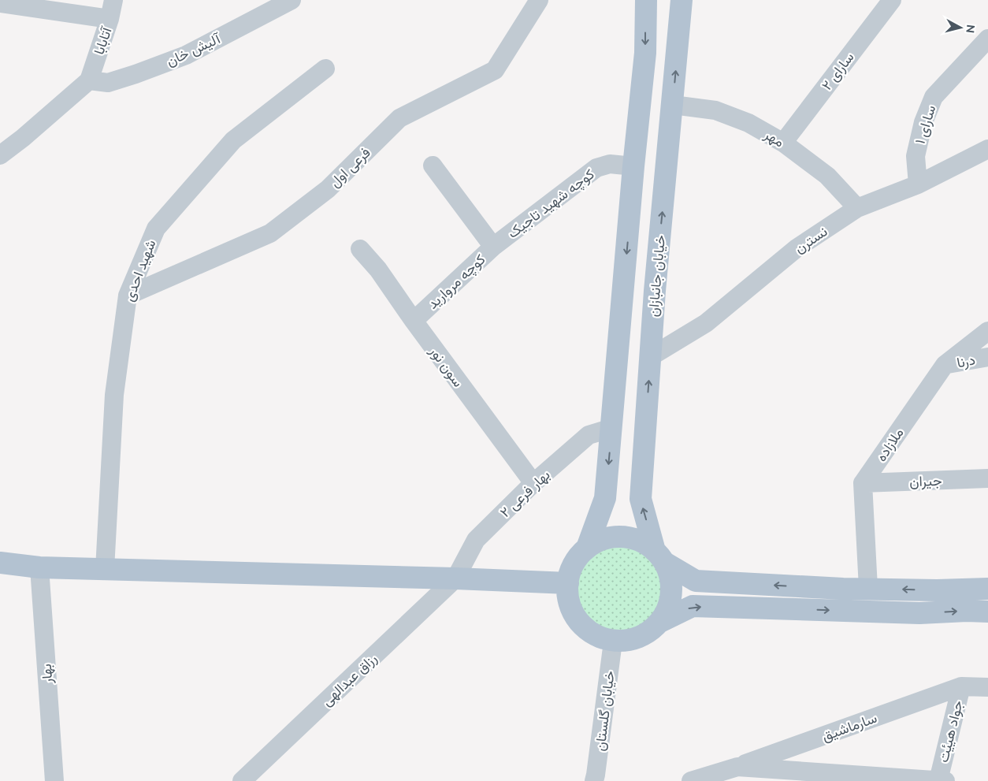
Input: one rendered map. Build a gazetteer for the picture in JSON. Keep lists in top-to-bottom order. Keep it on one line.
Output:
{"streets":{"main road":["خیابان جانبازان"],"street":["آتابابا","آلیش خان","سارای ۲","سارای ۱","مهر","فرعی اول","کوچه شهید تاجیک","نسترن","شهید احدی","کوچه مروارید","درنا","سون نور","ملازاده","جیران","بهار فرعی ۲","بهار","رزاق عبدالهی","خیابان گلستان","سارماشیق","جواد هییٔت"]},"crossings":[["آتابابا","آلیش خان"],["سارای ۲","مهر"],["سارای ۱","نسترن"],["مهر","نسترن"],["مهر","خیابان جانبازان"],["فرعی اول","شهید احدی"],["کوچه شهید تاجیک","کوچه مروارید"],["نسترن","خیابان جانبازان"],["خیابان جانبازان","خیابان گلستان"],["کوچه مروارید","سون نور"],["درنا","ملازاده"],["سون نور","بهار فرعی ۲"],["ملازاده","جیران"],["بهار فرعی ۲","رزاق عبدالهی"],["سارماشیق","جواد هییٔت"]],"north":"right"}
